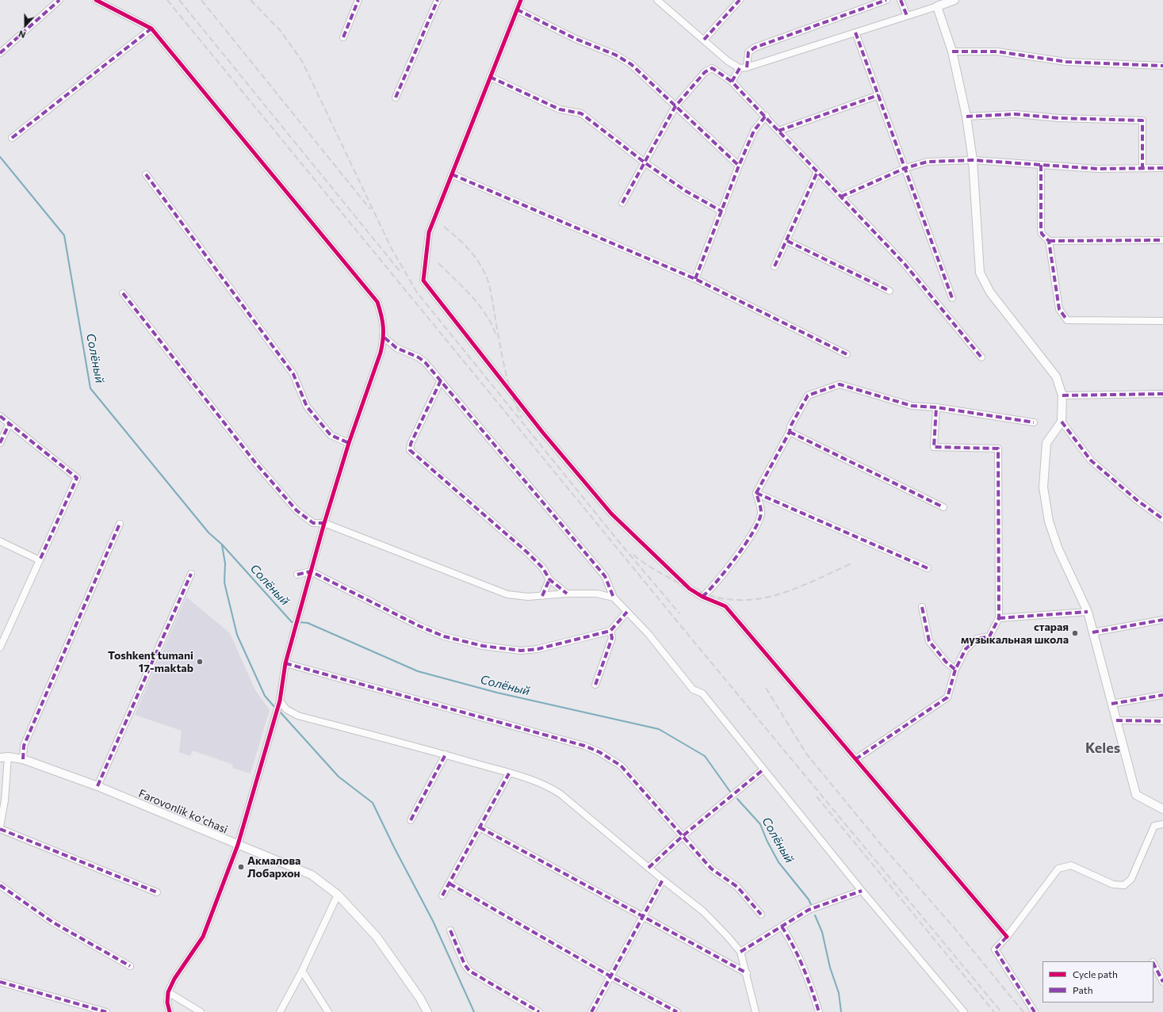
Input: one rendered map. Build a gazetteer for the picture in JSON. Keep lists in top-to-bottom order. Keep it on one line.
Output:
{"streets":{"street":["Farovonlik koʻchasi"]},"districts":["Keles"],"water":["Солёный"],"places":["старая музыкальная школа","Toshkent tumani 17-maktab","Акмалова Лобархон"],"legend":["Cycle path","Path"],"north":"bottom"}
